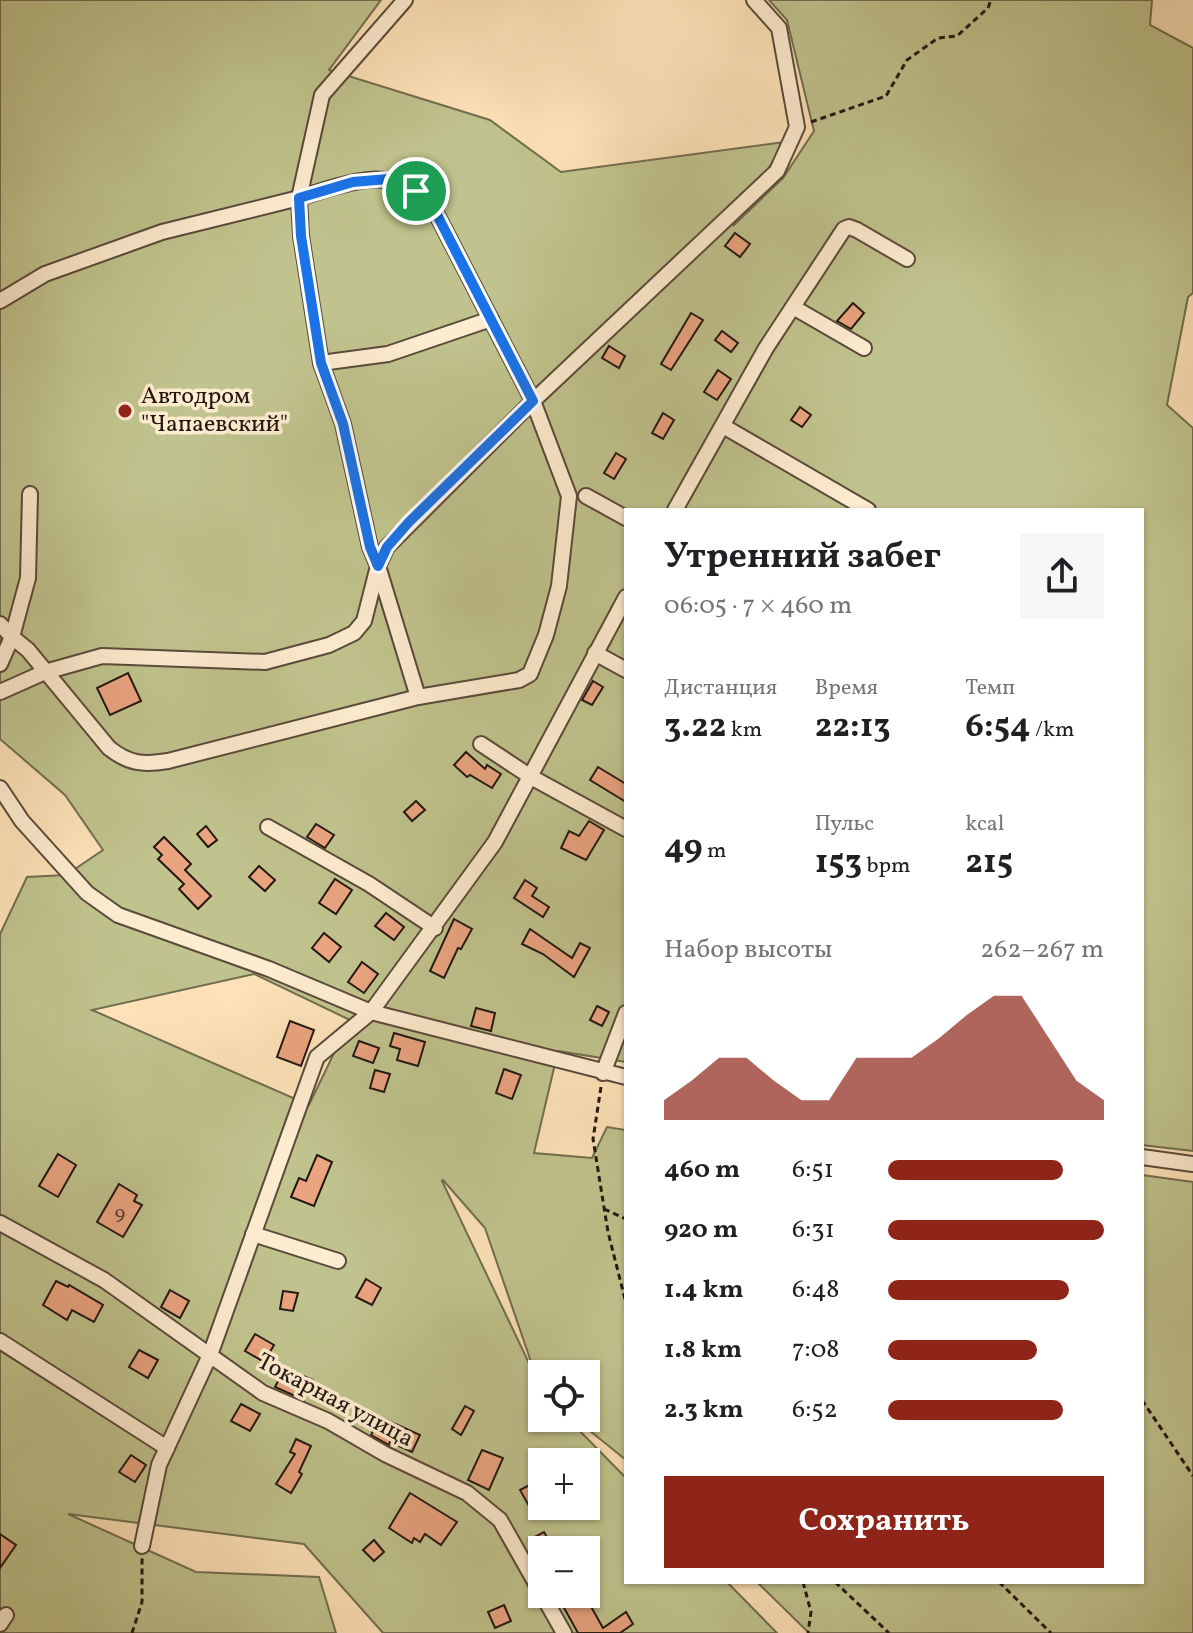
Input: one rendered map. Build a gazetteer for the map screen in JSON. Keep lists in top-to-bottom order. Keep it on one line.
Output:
{"streets":{"street":["Токарная улица"]},"places":["Автодром \"Чапаевский\""],"house_numbers":["9"],"page":{"heading":["Утренний забег","06:05 · 7 × 460 m"],"stats":[["Дистанция","3.22 km"],["Время","22:13"],["Темп","6:54 /km"],["49 m"],["Пульс","153 bpm"],["kcal","215"]],"chart":["Набор высоты","262–267 m"],"list":[{"name":"460 m","note":"6:51"},{"name":"920 m","note":"6:31"},{"name":"1.4 km","note":"6:48"},{"name":"1.8 km","note":"7:08"},{"name":"2.3 km","note":"6:52"}],"map_buttons":["+","−"],"buttons":"Сохранить"}}
